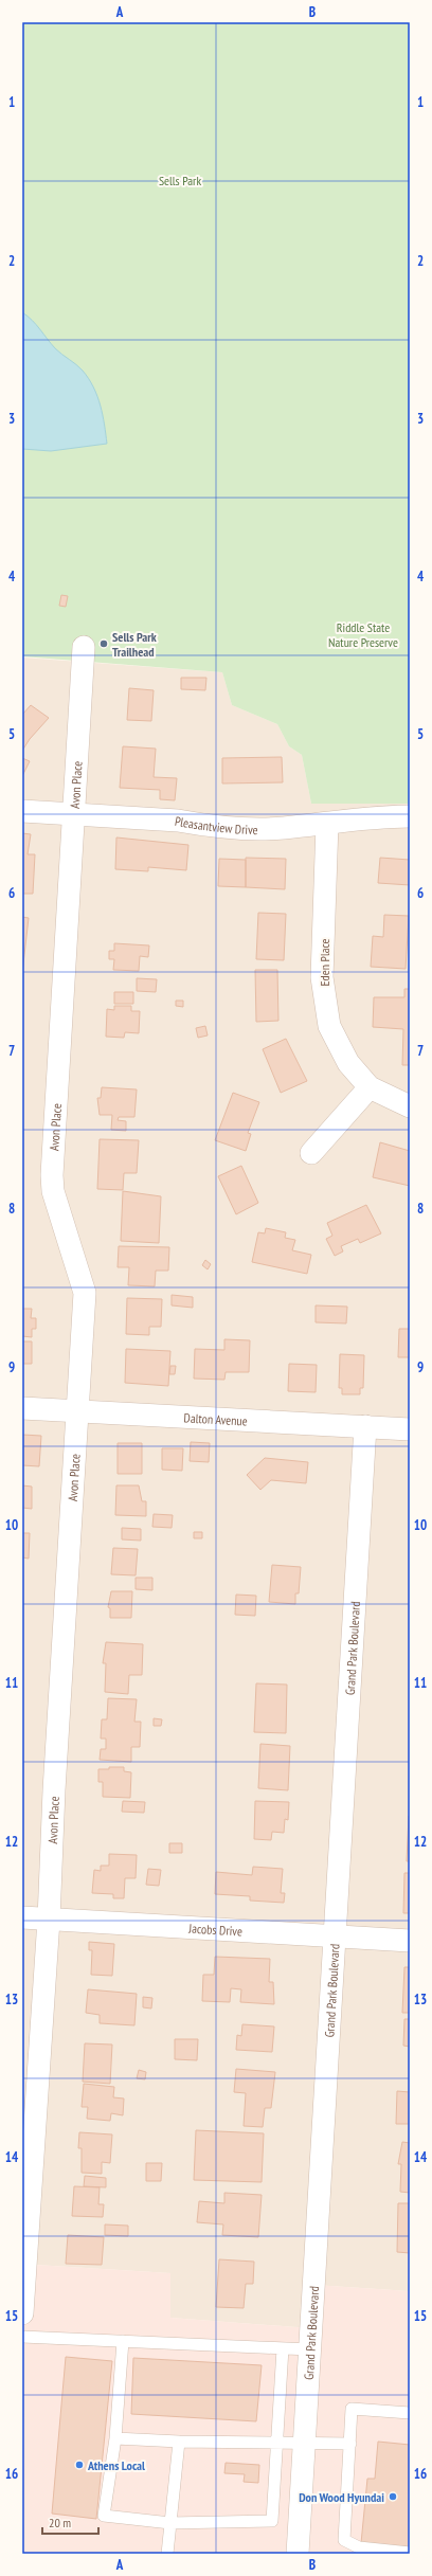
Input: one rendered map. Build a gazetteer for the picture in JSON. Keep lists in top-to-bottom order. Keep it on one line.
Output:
{"streets":{"street":["Avon Place","Pleasantview Drive","Eden Place","Dalton Avenue","Grand Park Boulevard","Jacobs Drive"]},"crossings":[["Avon Place","Pleasantview Drive"],["Avon Place","Dalton Avenue"],["Avon Place","Jacobs Drive"],["Pleasantview Drive","Eden Place"],["Dalton Avenue","Grand Park Boulevard"],["Grand Park Boulevard","Jacobs Drive"]],"parks":["Sells Park","Riddle State Nature Preserve"],"places":["Sells Park Trailhead","Athens Local","Don Wood Hyundai"],"scale_bar":"20 m","grid":{"columns":["A","B"],"rows":["1","2","3","4","5","6","7","8","9","10","11","12","13","14","15","16"]}}
